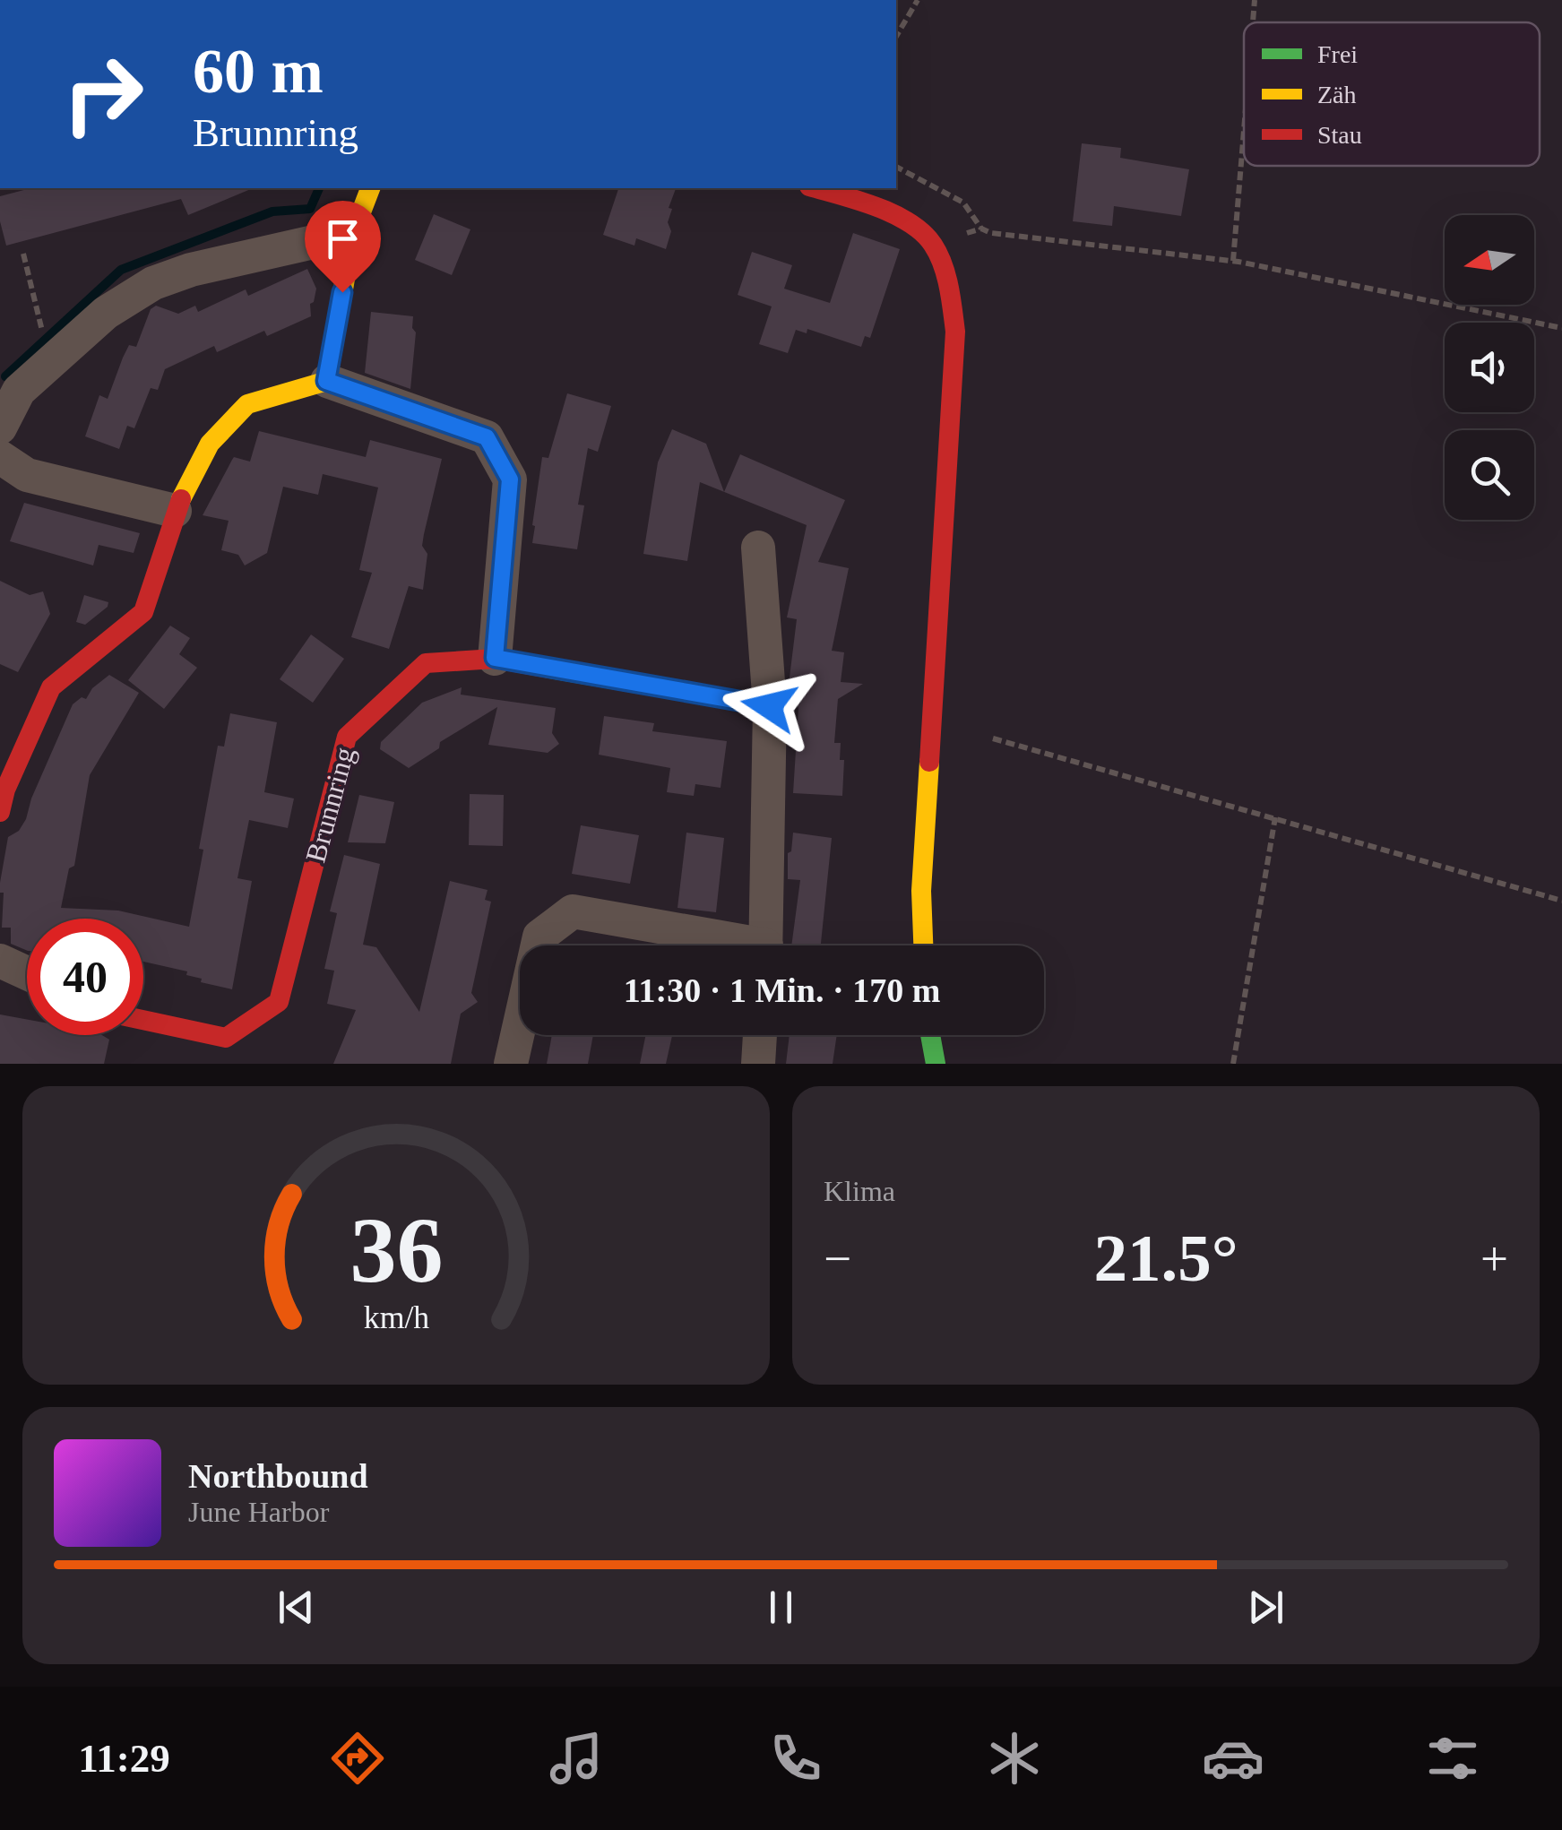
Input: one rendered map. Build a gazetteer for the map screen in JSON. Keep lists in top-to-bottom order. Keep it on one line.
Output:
{"streets":{"street":["Brunnring"]},"legend":["Frei","Zäh","Stau"],"north":"left","page":{"turn":["60 m","Brunnring"],"limit":"40","trip":"11:30 · 1 Min. · 170 m","tile":"Klima","heat":["−","21.5°","+"],"song":["Northbound","June Harbor"],"tabs":"11:29","gauge":["36","km/h"]}}
